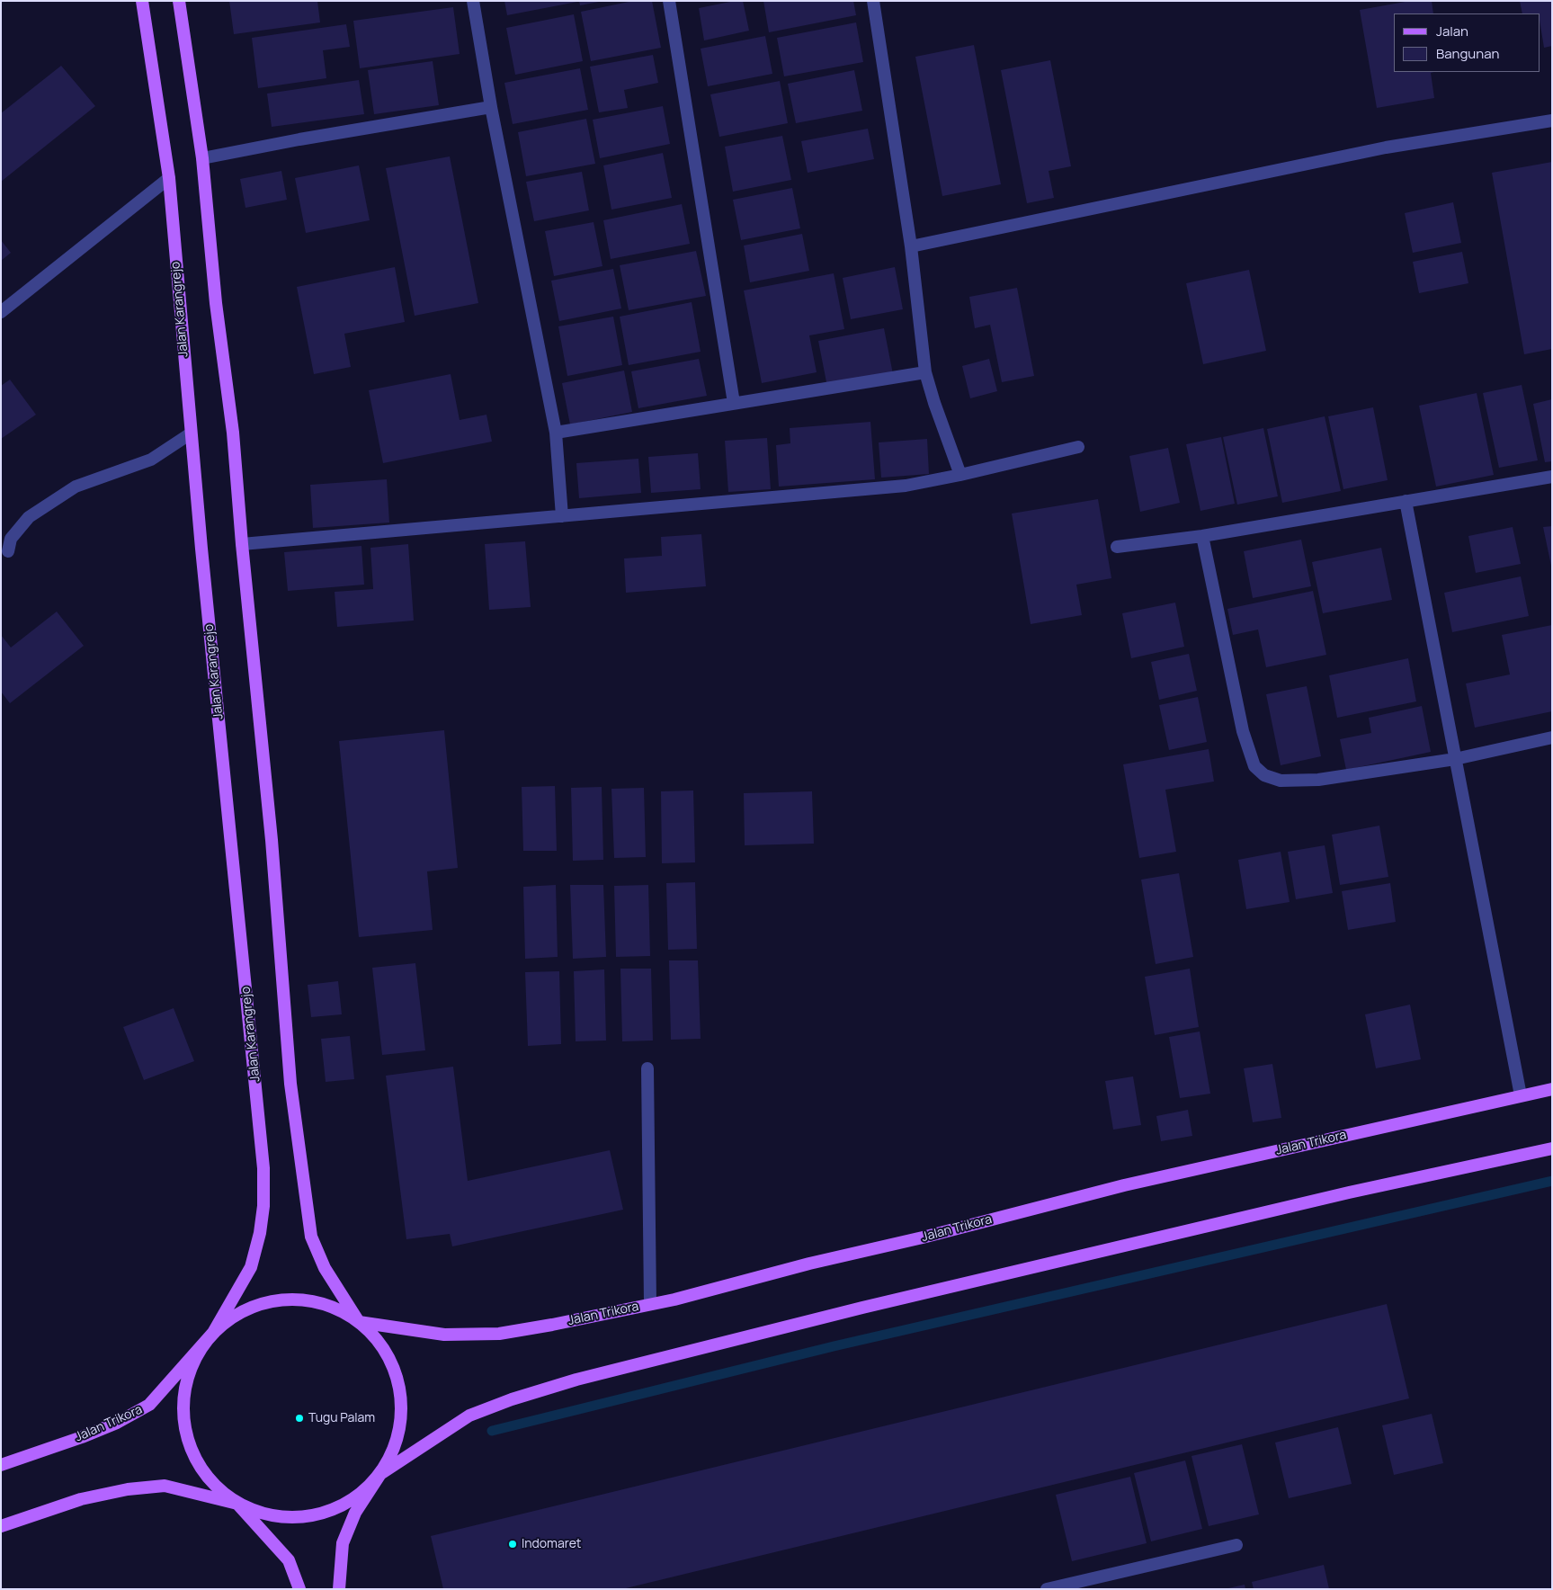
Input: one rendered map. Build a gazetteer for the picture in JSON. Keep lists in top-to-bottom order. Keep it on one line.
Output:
{"streets":{"main road":["Jalan Karangrejo","Jalan Trikora"]},"crossings":[["Jalan Karangrejo","Jalan Trikora"]],"places":["Tugu Palam","Indomaret"],"legend":["Jalan","Bangunan"]}
